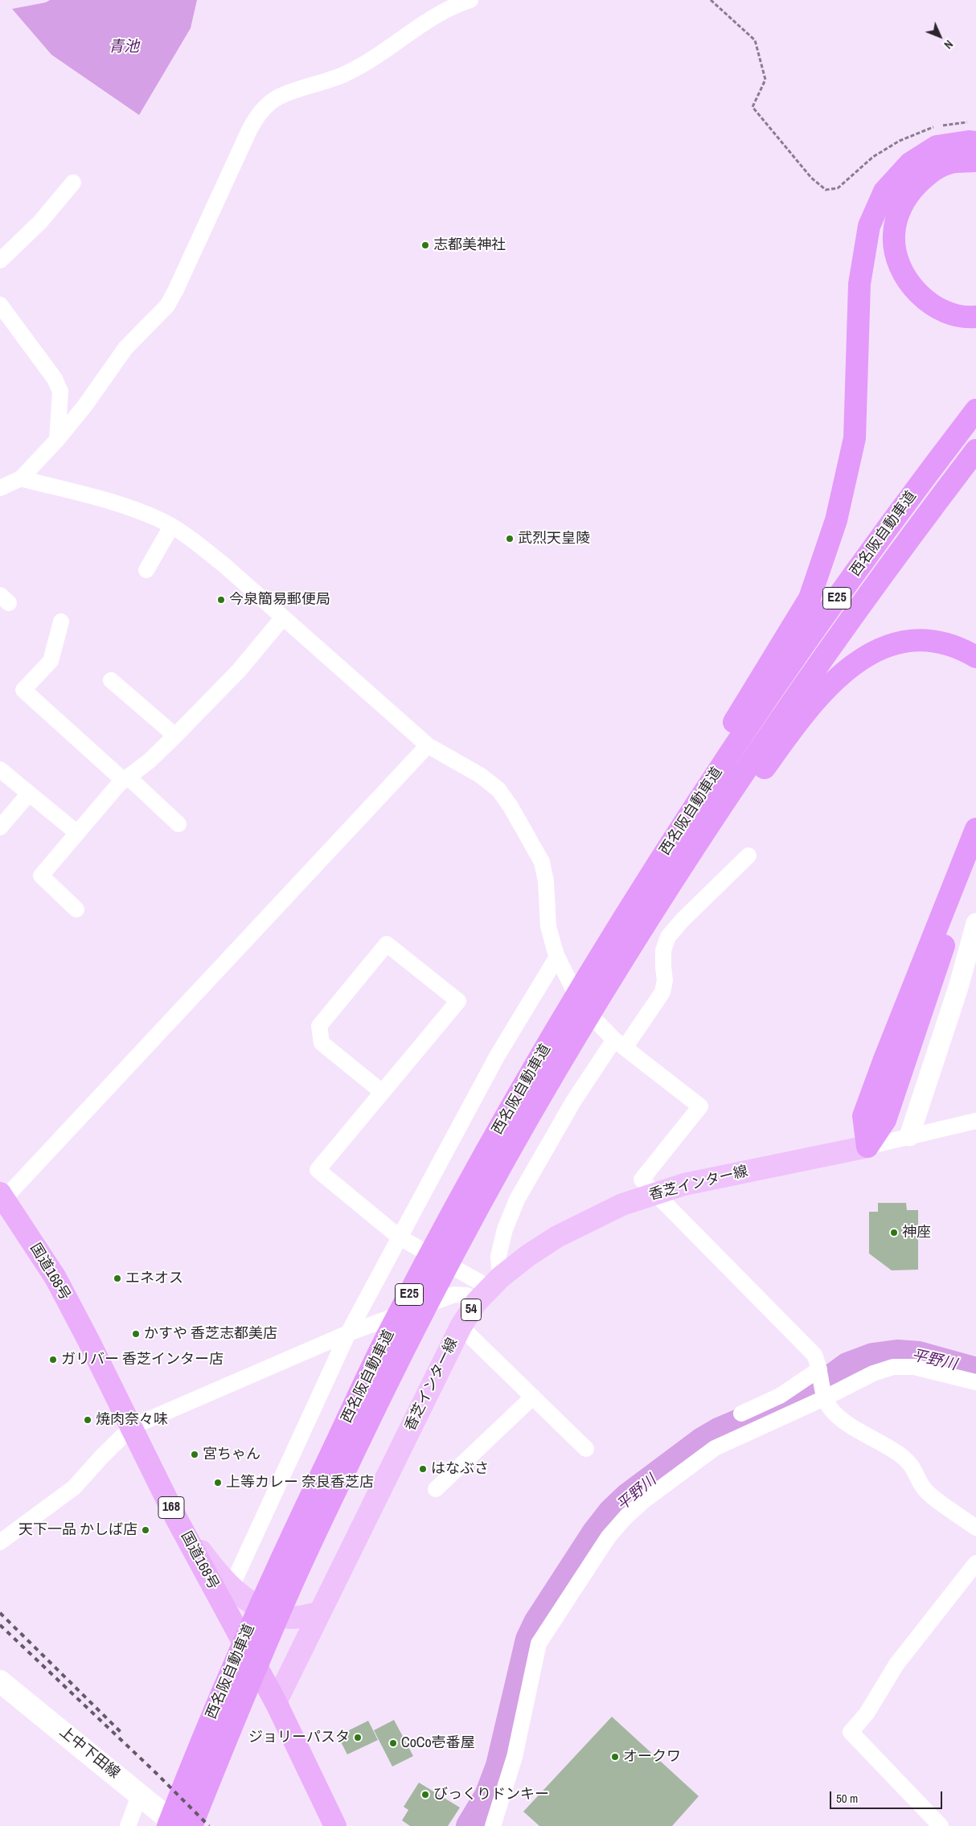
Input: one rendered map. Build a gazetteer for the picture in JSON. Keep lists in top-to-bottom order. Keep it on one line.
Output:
{"streets":{"highway":["西名阪自動車道","E25","国道168号","168"],"main road":["香芝インター線","54","上中下田線"]},"crossings":[["香芝インター線","国道168号"]],"water":["青池","平野川"],"places":["志都美神社","武烈天皇陵","今泉簡易郵便局","神座","エネオス","かすや 香芝志都美店","ガリバー 香芝インター店","焼肉奈々味","宮ちゃん","はなぶさ","上等カレー 奈良香芝店","天下一品 かしば店","ジョリーパスタ","CoCo壱番屋","オークワ","びっくりドンキー"],"scale_bar":"50 m","north":"bottom right"}
